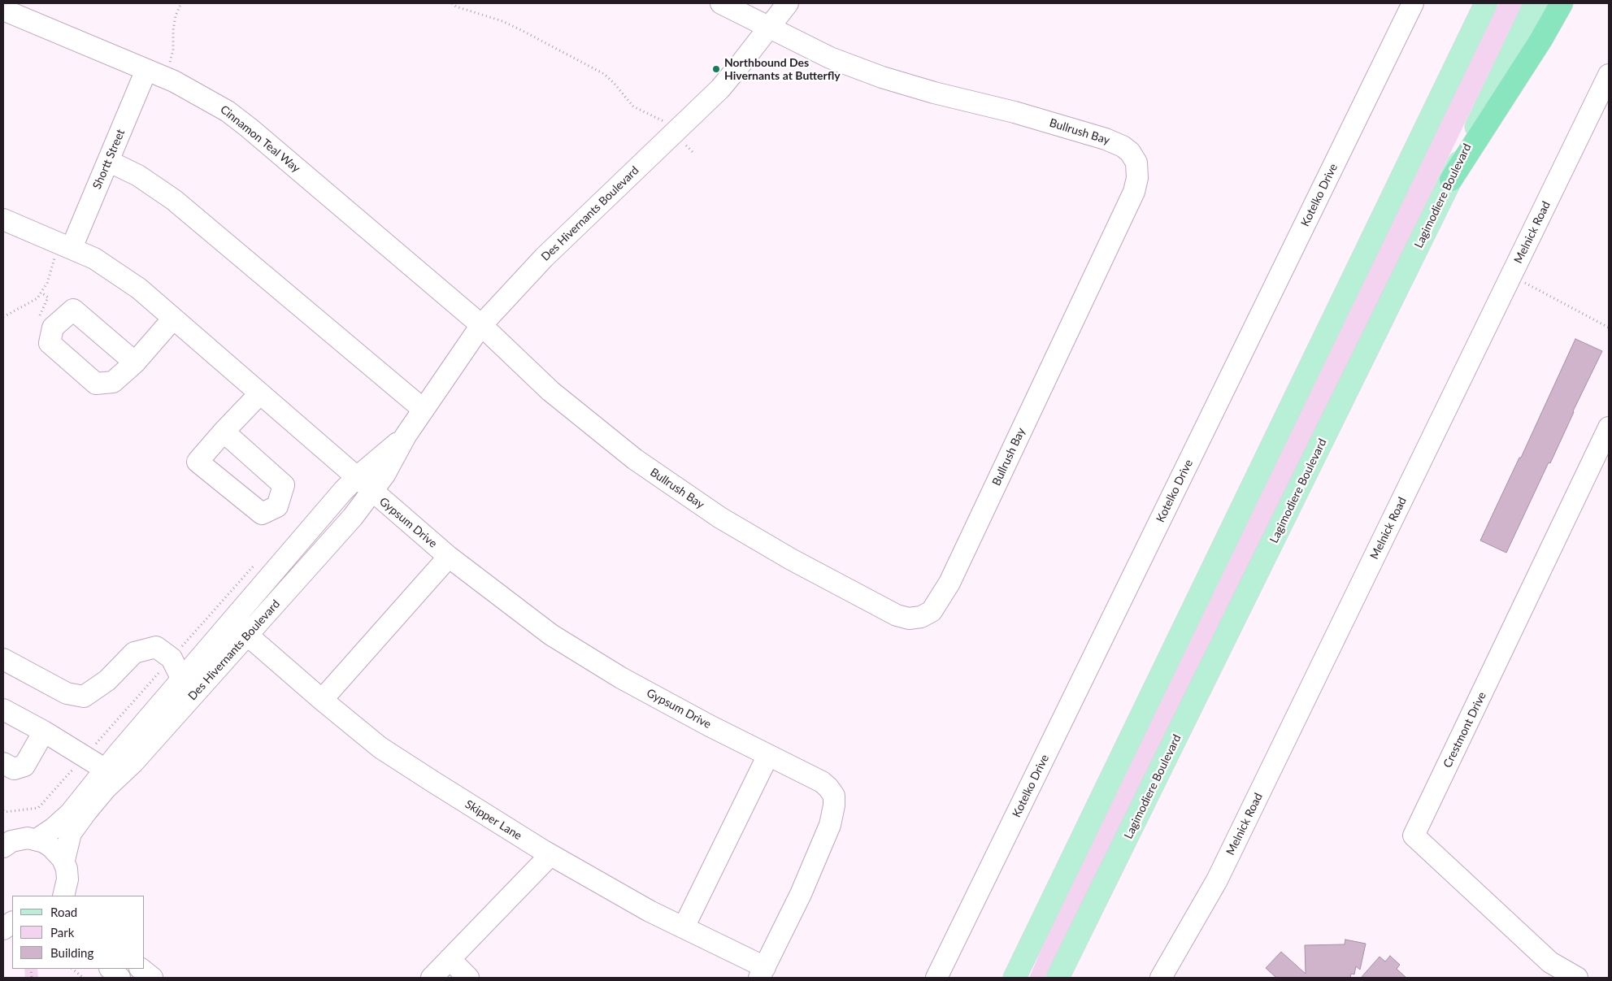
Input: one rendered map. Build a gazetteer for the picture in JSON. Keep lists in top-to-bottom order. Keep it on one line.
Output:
{"streets":{"main road":["Lagimodiere Boulevard"],"street":["Bullrush Bay","Cinnamon Teal Way","Shortt Street","Kotelko Drive","Des Hivernants Boulevard","Melnick Road","Gypsum Drive","Crestmont Drive","Skipper Lane"]},"crossings":[["Bullrush Bay","Cinnamon Teal Way"],["Bullrush Bay","Des Hivernants Boulevard"],["Cinnamon Teal Way","Shortt Street"],["Cinnamon Teal Way","Des Hivernants Boulevard"],["Des Hivernants Boulevard","Gypsum Drive"],["Des Hivernants Boulevard","Skipper Lane"],["Gypsum Drive","Skipper Lane"]],"places":["Northbound Des Hivernants at Butterfly"],"legend":["Road","Park","Building"]}
